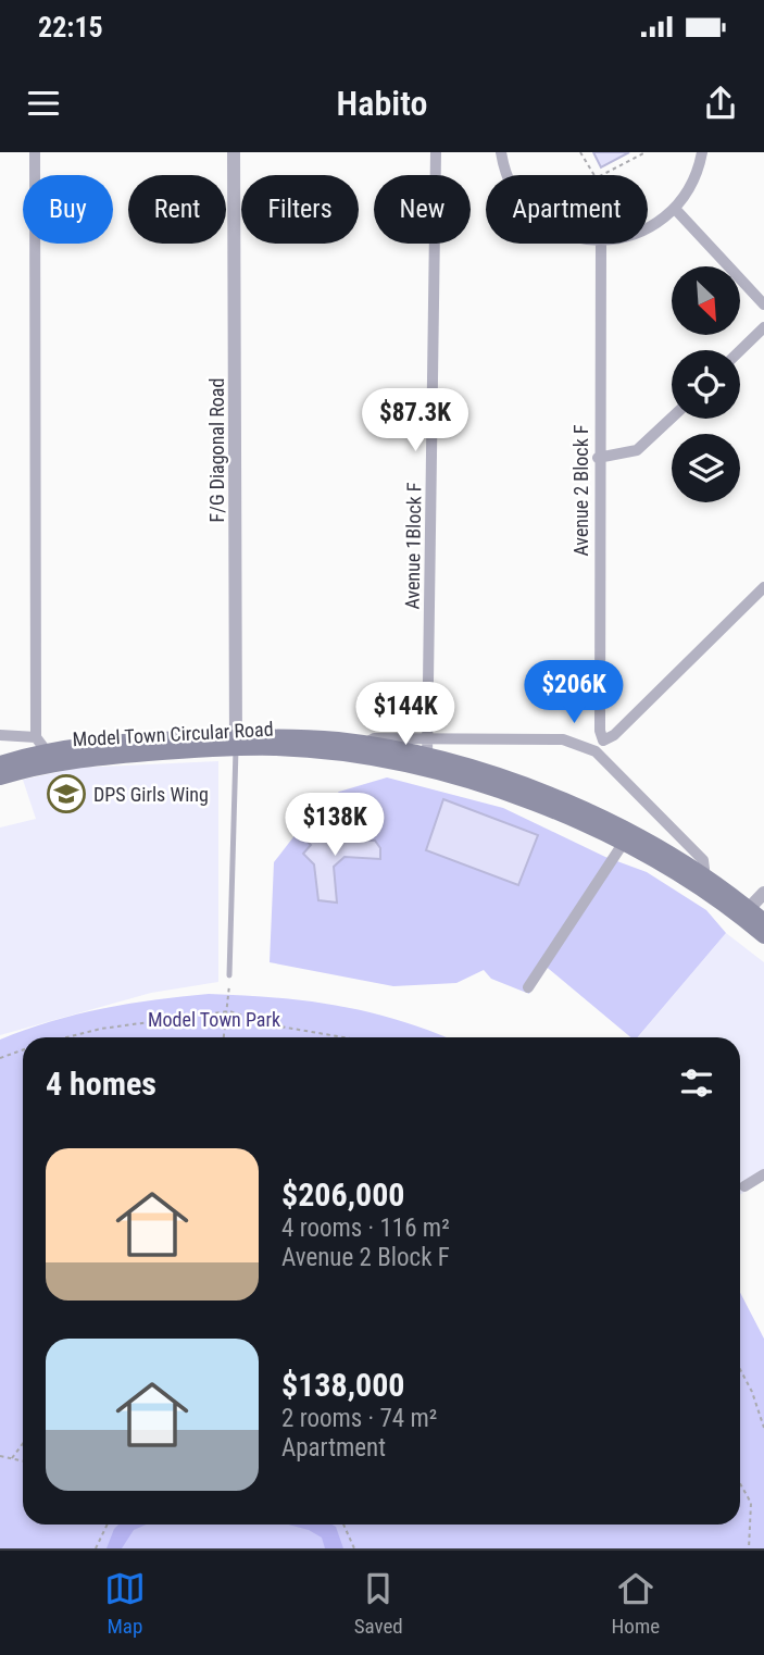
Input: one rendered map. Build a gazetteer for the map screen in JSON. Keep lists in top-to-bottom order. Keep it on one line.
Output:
{"streets":{"main road":["Model Town Circular Road"],"street":["F/G Diagonal Road","Avenue 2 Block F","Avenue 1Block F"]},"crossings":[["F/G Diagonal Road","Model Town Circular Road"],["Avenue 1Block F","Model Town Circular Road"]],"parks":["Model Town Park"],"places":{"school or university":["DPS Girls Wing"]},"north":"bottom right","page":{"status":"22:15","header":"Habito","chip":["Buy","Rent","Filters","New","Apartment"],"price":["$87.3K","$206K","$144K","$138K"],"heading":"4 homes","list":[{"name":"$206,000","note":"4 rooms · 116 m² · Avenue 2 Block F"},{"name":"$138,000","note":"2 rooms · 74 m² · Apartment"}],"tabs":["Map","Saved","Home"]}}
